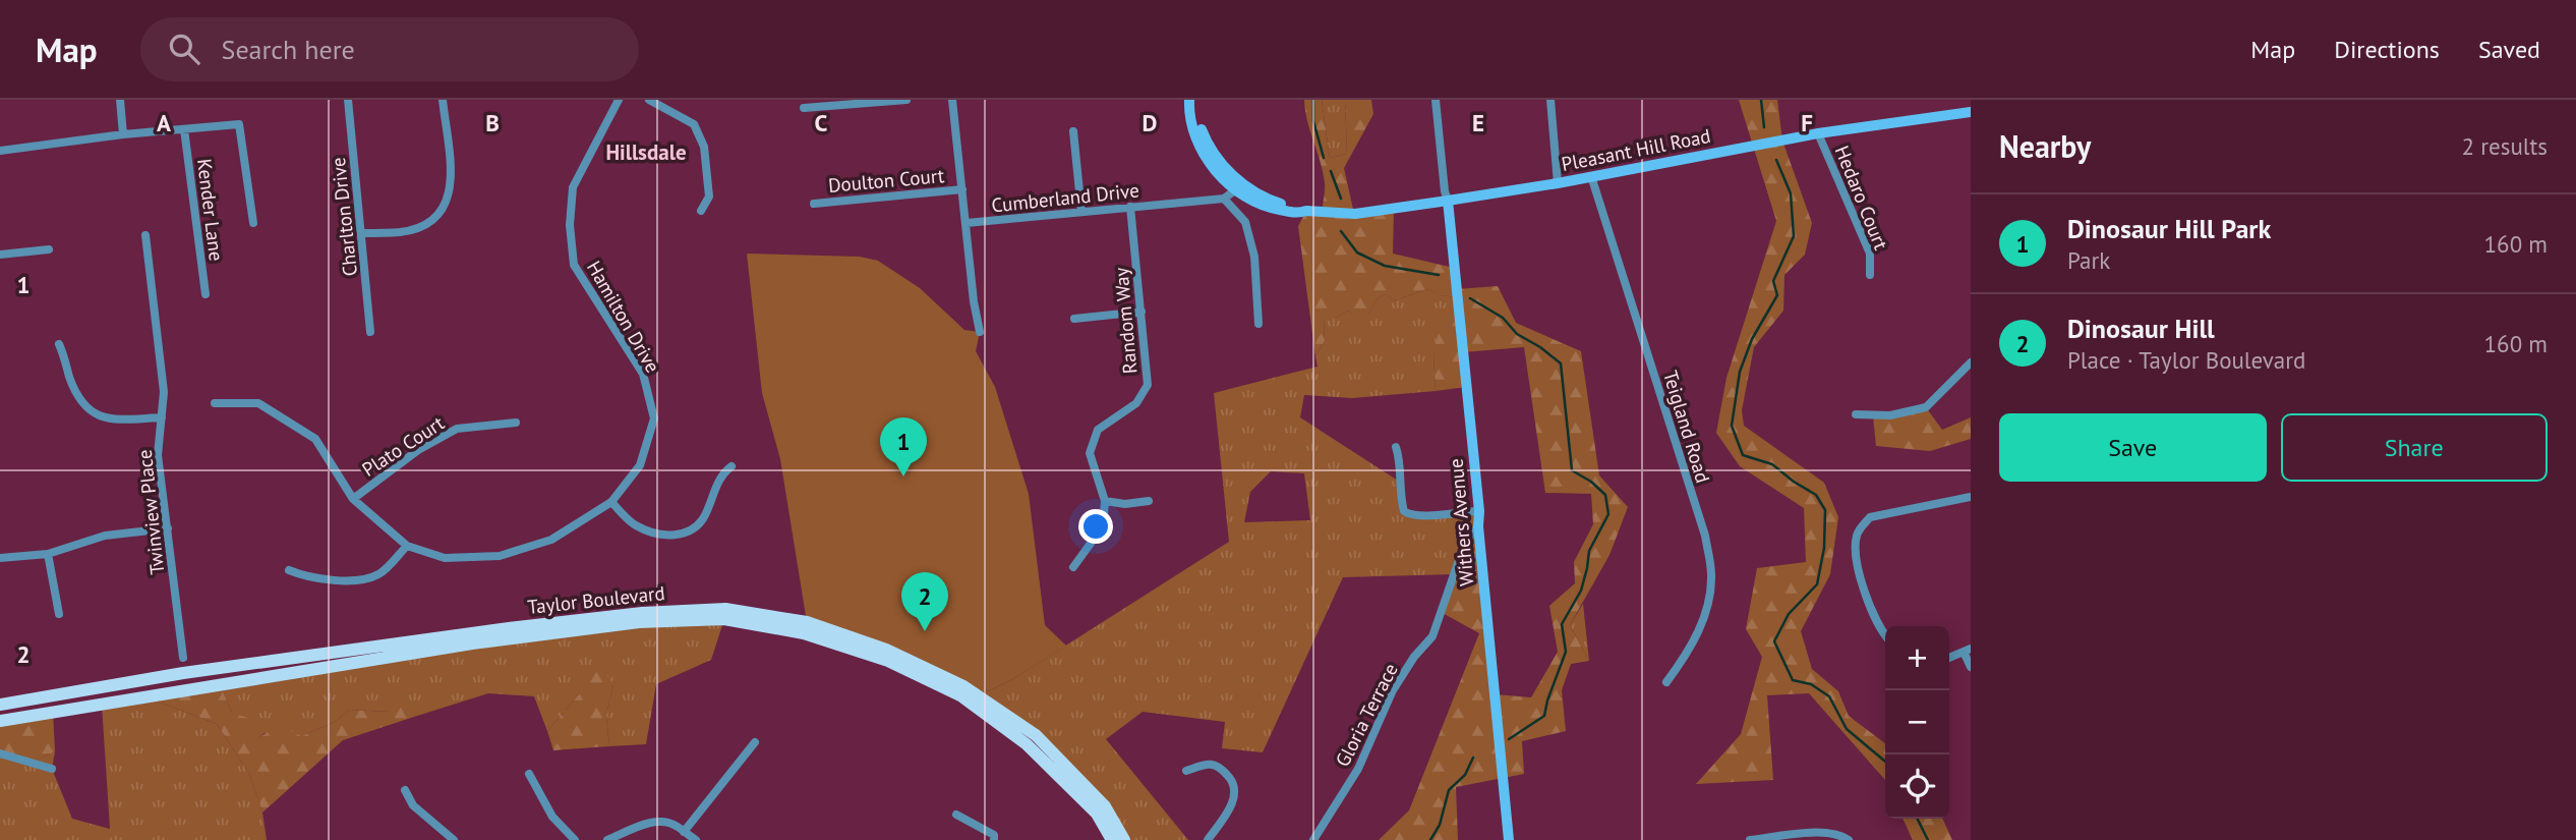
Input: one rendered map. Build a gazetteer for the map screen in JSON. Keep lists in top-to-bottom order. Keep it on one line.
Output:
{"streets":{"main road":["Taylor Boulevard"],"street":["Pleasant Hill Road","Doulton Court","Cumberland Drive","Hedaro Court","Kender Lane","Charlton Drive","Hamilton Drive","Random Way","Teigland Road","Plato Court","Twinview Place","Withers Avenue","Gloria Terrace"]},"crossings":[["Pleasant Hill Road","Cumberland Drive"],["Pleasant Hill Road","Hedaro Court"],["Pleasant Hill Road","Teigland Road"],["Pleasant Hill Road","Withers Avenue"],["Doulton Court","Cumberland Drive"],["Cumberland Drive","Random Way"],["Hamilton Drive","Plato Court"],["Withers Avenue","Gloria Terrace"]],"districts":["Hillsdale"],"page":{"header":"Map","search":"Search here","nav":["Map","Directions","Saved"],"heading":["Nearby","2 results"],"list":[{"mark":"1","name":"Dinosaur Hill Park","note":"Park","value":"160 m"},{"mark":"2","name":"Dinosaur Hill","note":"Place · Taylor Boulevard","value":"160 m"}],"buttons":["Save","Share"],"pins":["1","2"],"map_buttons":["+","−"]},"grid":{"columns":["A","B","C","D","E","F"],"rows":["1","2"]}}
